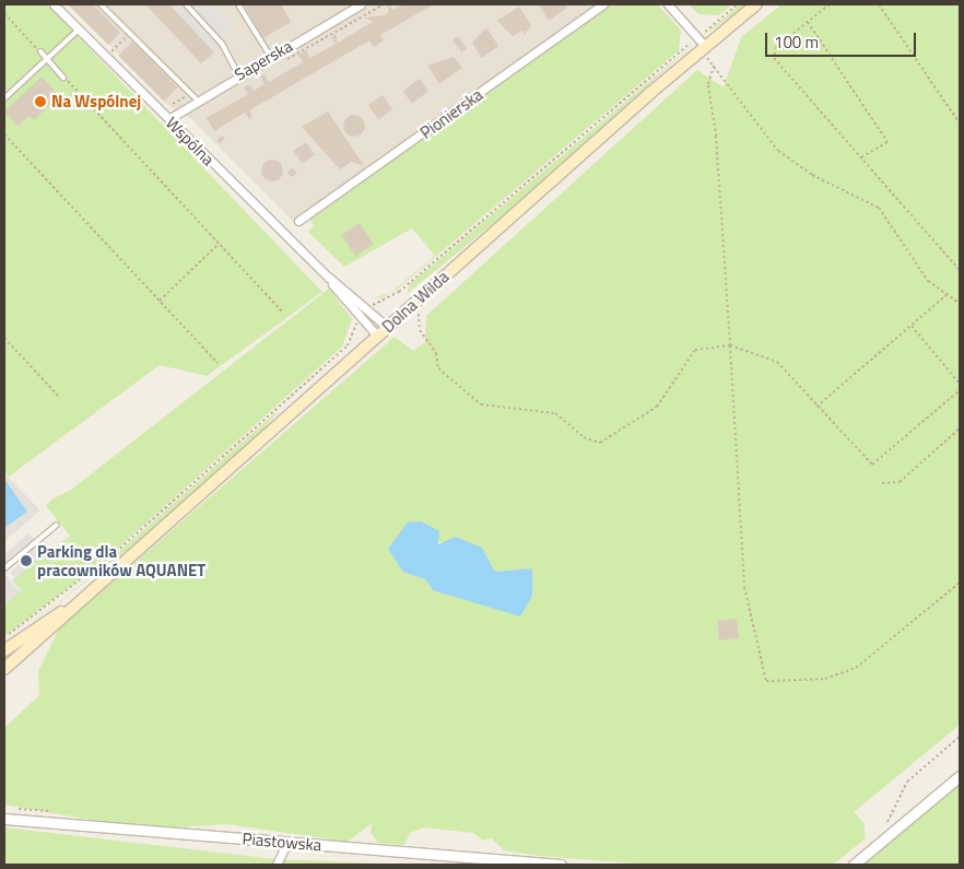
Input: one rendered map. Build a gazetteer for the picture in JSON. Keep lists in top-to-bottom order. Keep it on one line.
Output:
{"streets":{"main road":["Dolna Wilda"],"street":["Saperska","Pionierska","Wspólna","Piastowska"]},"crossings":[["Saperska","Wspólna"],["Wspólna","Dolna Wilda"]],"places":["Na Wspólnej","Parking dla pracowników AQUANET"],"scale_bar":"100 m"}
